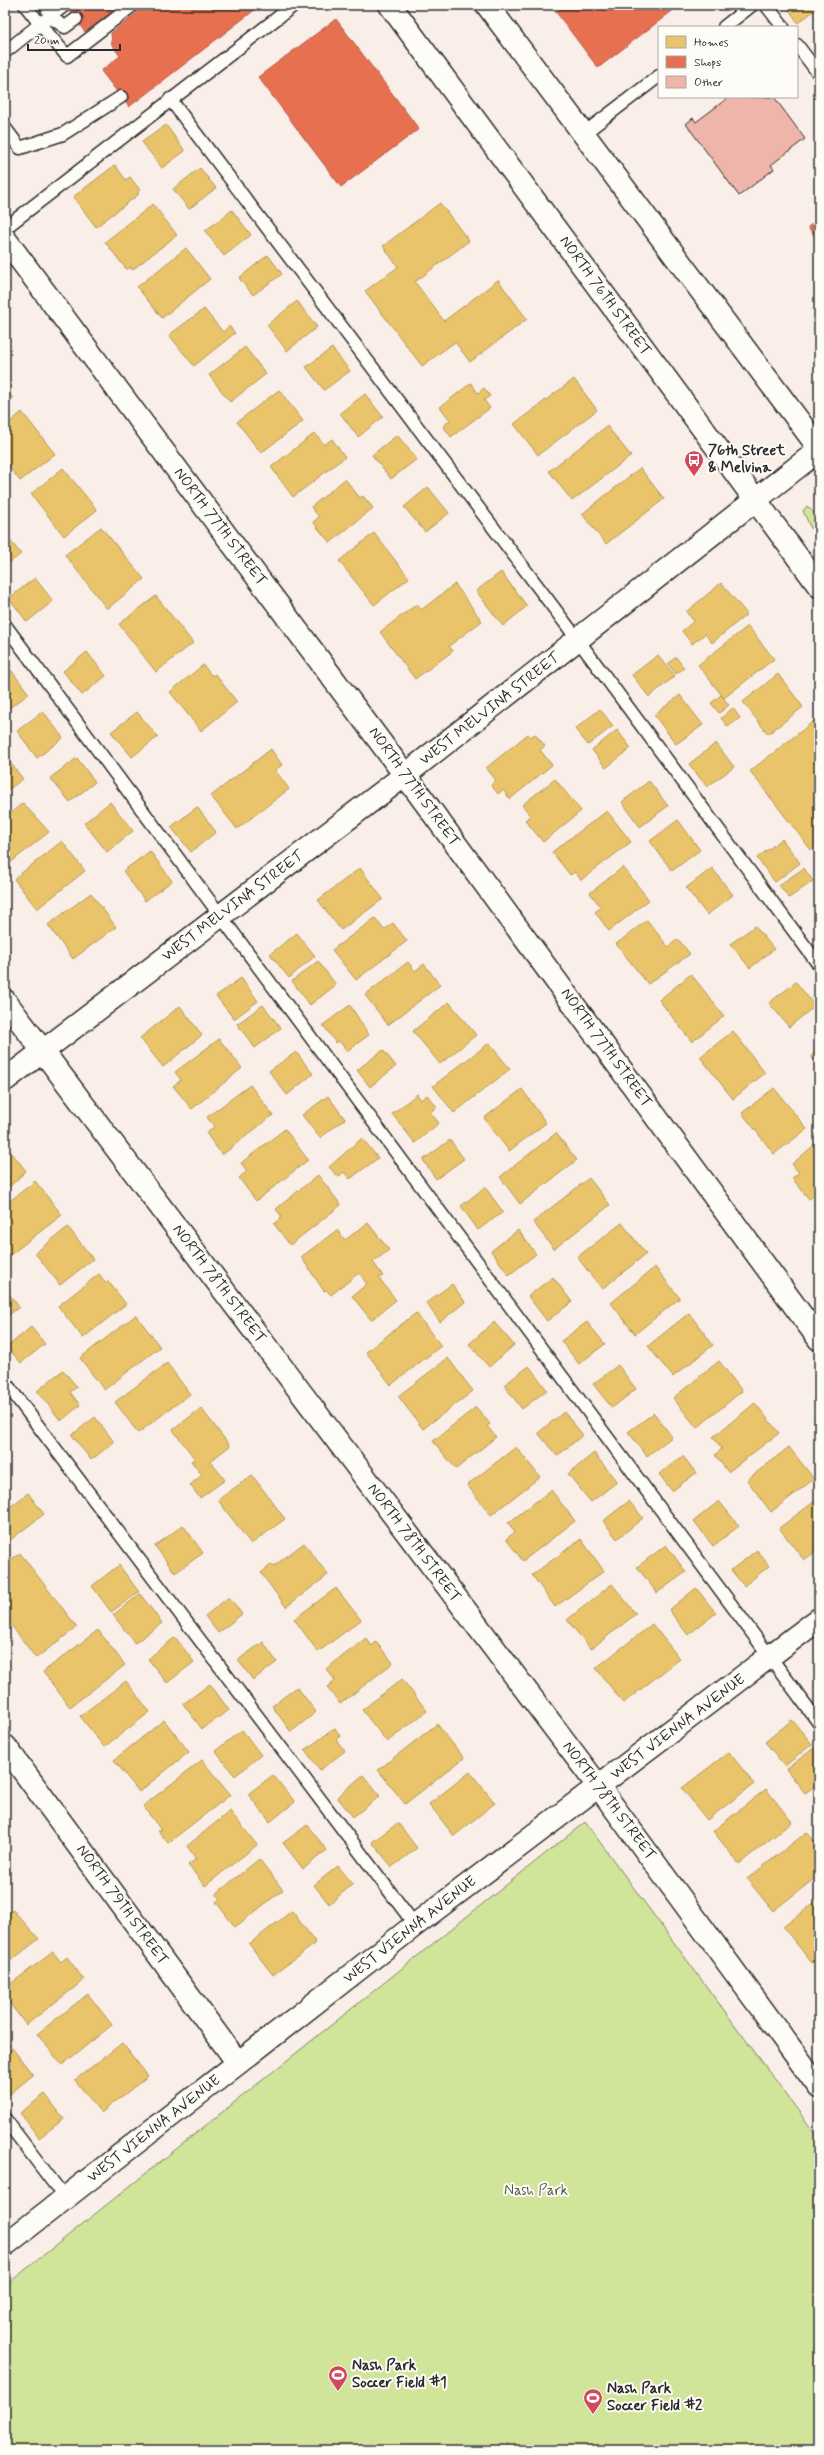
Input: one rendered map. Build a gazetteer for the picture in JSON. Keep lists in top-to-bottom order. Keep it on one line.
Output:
{"streets":{"street":["NORTH 76TH STREET","NORTH 77TH STREET","WEST MELVINA STREET","NORTH 78TH STREET","WEST VIENNA AVENUE","NORTH 79TH STREET"]},"crossings":[["NORTH 76TH STREET","WEST MELVINA STREET"],["NORTH 77TH STREET","WEST MELVINA STREET"],["WEST MELVINA STREET","NORTH 78TH STREET"],["NORTH 78TH STREET","WEST VIENNA AVENUE"],["WEST VIENNA AVENUE","NORTH 79TH STREET"]],"parks":["Nash Park"],"places":{"bus stop":["76th Street & Melvina"],"sports":["Nash Park Soccer Field #1","Nash Park Soccer Field #2"]},"legend":["Homes","Shops","Other"],"scale_bar":"20 m"}
